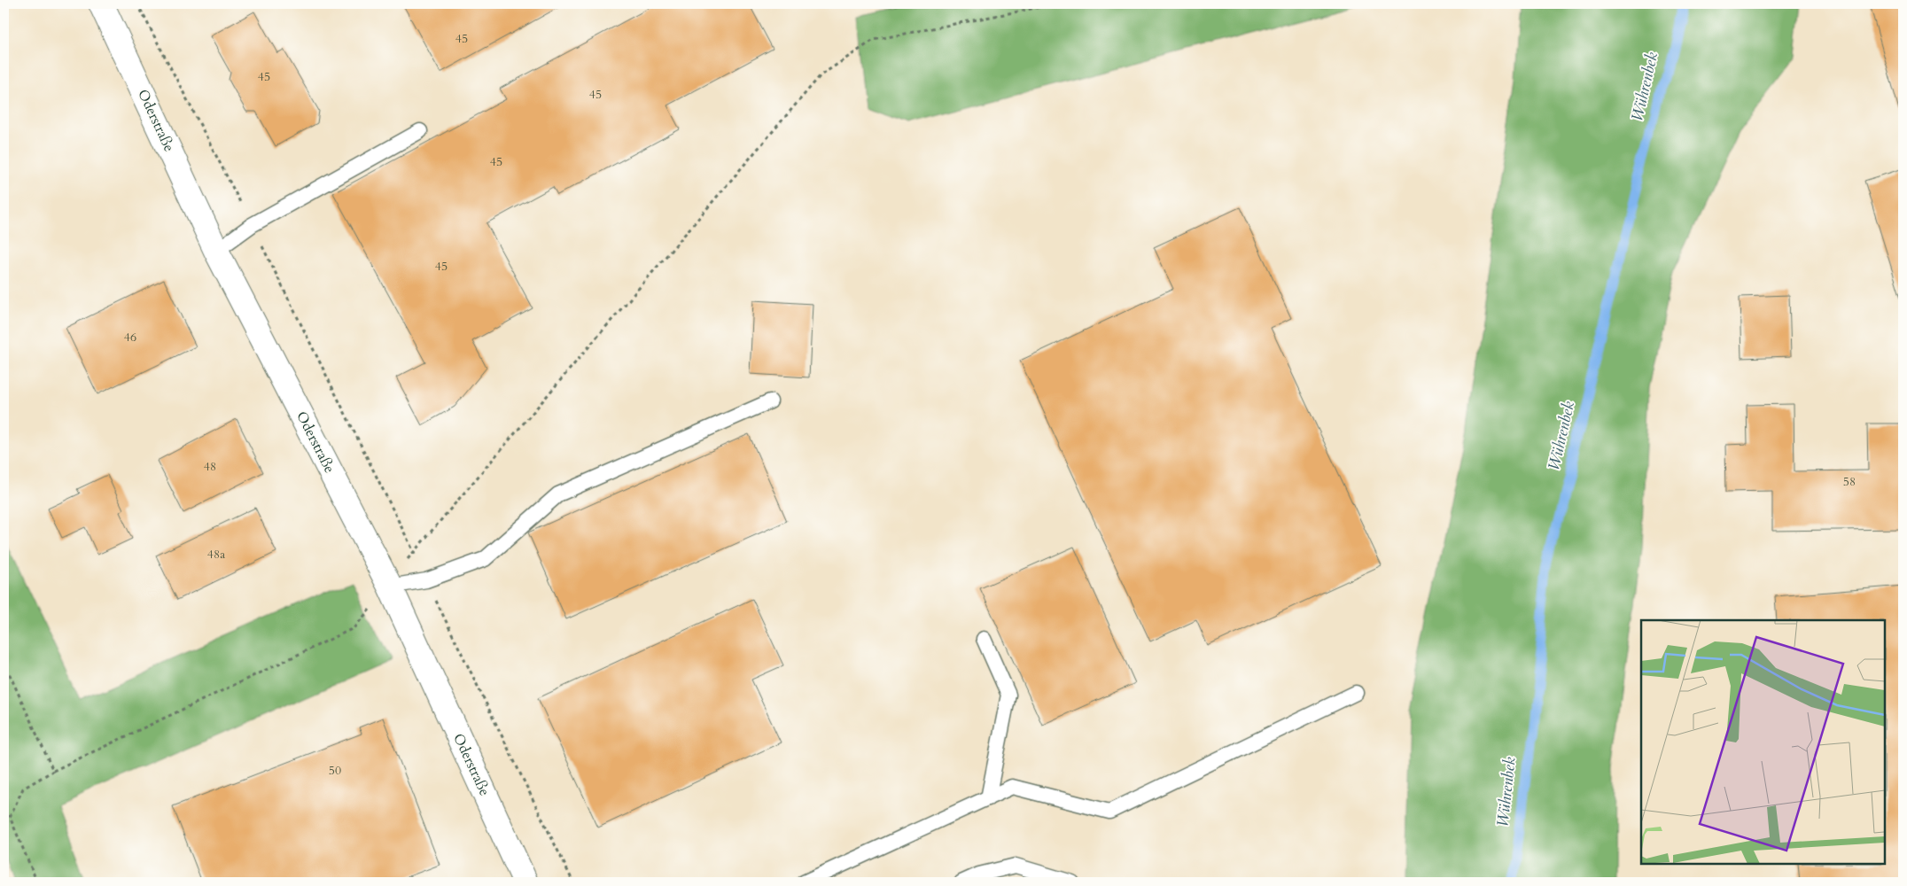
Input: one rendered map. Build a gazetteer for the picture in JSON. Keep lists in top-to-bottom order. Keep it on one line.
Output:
{"streets":{"street":["Oderstraße"]},"water":["Wührenbek"],"house_numbers":["45","45","45","45","45","46","48","58","48a","50"]}
